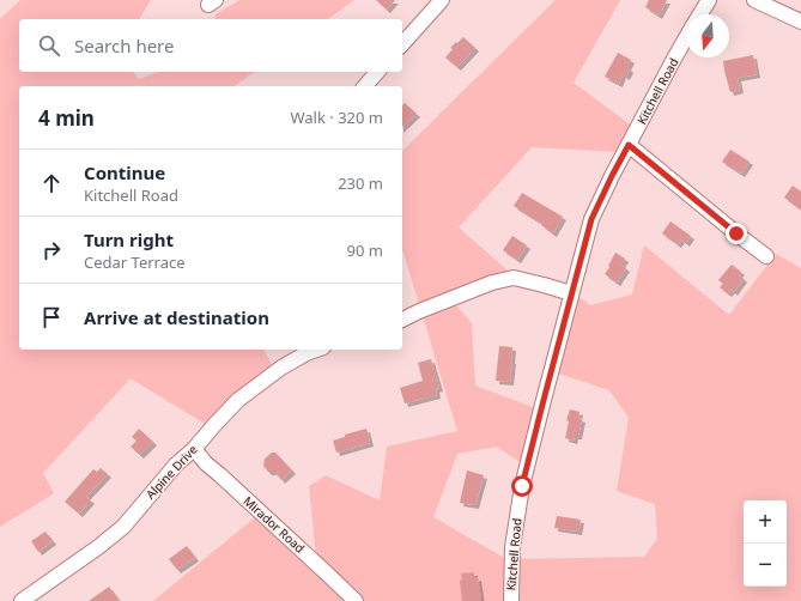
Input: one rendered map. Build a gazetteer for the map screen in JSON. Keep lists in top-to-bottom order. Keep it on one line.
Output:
{"streets":{"street":["Kitchell Road","Alpine Drive","Mirador Road"]},"crossings":[["Alpine Drive","Mirador Road"]],"north":"bottom","page":{"search":"Search here","heading":["4 min","Walk · 320 m"],"list":[["Continue","Kitchell Road","230 m"],["Turn right","Cedar Terrace","90 m"],"Arrive at destination"],"map_buttons":["+","−"]}}
